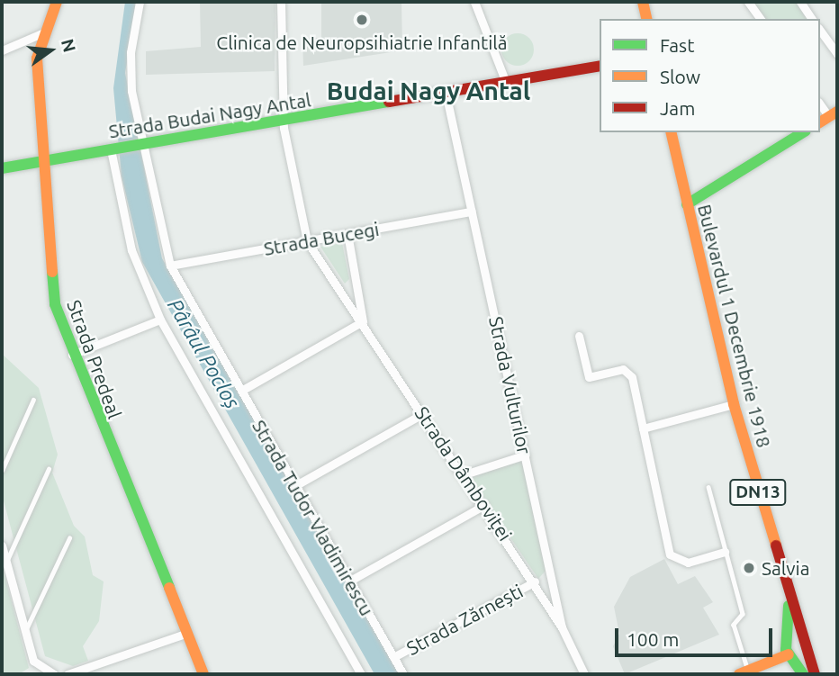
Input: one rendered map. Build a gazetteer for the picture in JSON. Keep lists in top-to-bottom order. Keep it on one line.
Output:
{"streets":{"main road":["Strada Budai Nagy Antal","Bulevardul 1 Decembrie 1918","Strada Predeal","DN13"],"street":["Strada Bucegi","Strada Vulturilor","Strada Dâmboviței","Strada Tudor Vladimirescu","Strada Zărnești"]},"crossings":[["Strada Budai Nagy Antal","Strada Predeal"],["Strada Budai Nagy Antal","Strada Vulturilor"],["Strada Budai Nagy Antal","Strada Dâmboviței"],["Strada Budai Nagy Antal","Strada Tudor Vladimirescu"],["Strada Bucegi","Strada Vulturilor"],["Strada Bucegi","Strada Dâmboviței"],["Strada Bucegi","Strada Tudor Vladimirescu"],["Strada Vulturilor","Strada Dâmboviței"],["Strada Dâmboviței","Strada Zărnești"],["Strada Tudor Vladimirescu","Strada Zărnești"]],"districts":["Budai Nagy Antal"],"water":["Pârâul Pocloș"],"places":["Clinica de Neuropsihiatrie Infantilă","Salvia"],"legend":["Fast","Slow","Jam"],"scale_bar":"100 m","north":"right"}
